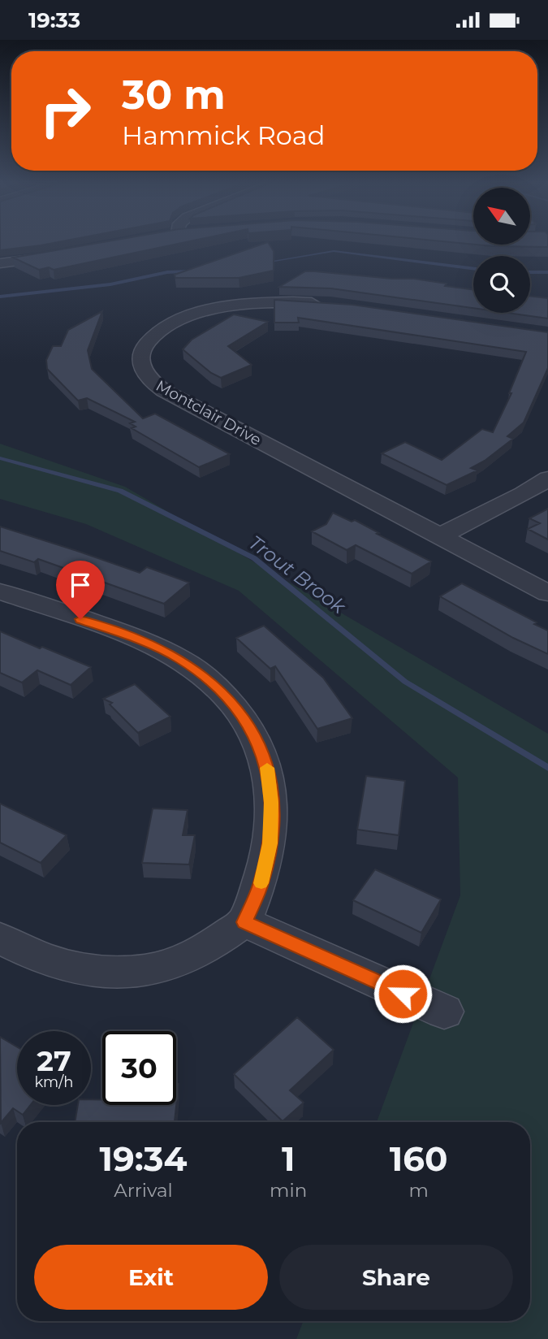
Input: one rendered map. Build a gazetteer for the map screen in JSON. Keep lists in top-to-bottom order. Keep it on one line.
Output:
{"streets":{"street":["Montclair Drive"]},"water":["Trout Brook"],"north":"top left","page":{"status":"19:33","turn":["30 m","Hammick Road"],"speed":"27 km/h","limit":"30","eta":["19:34","Arrival","1","min","160","m"],"buttons":["Exit","Share"]}}
